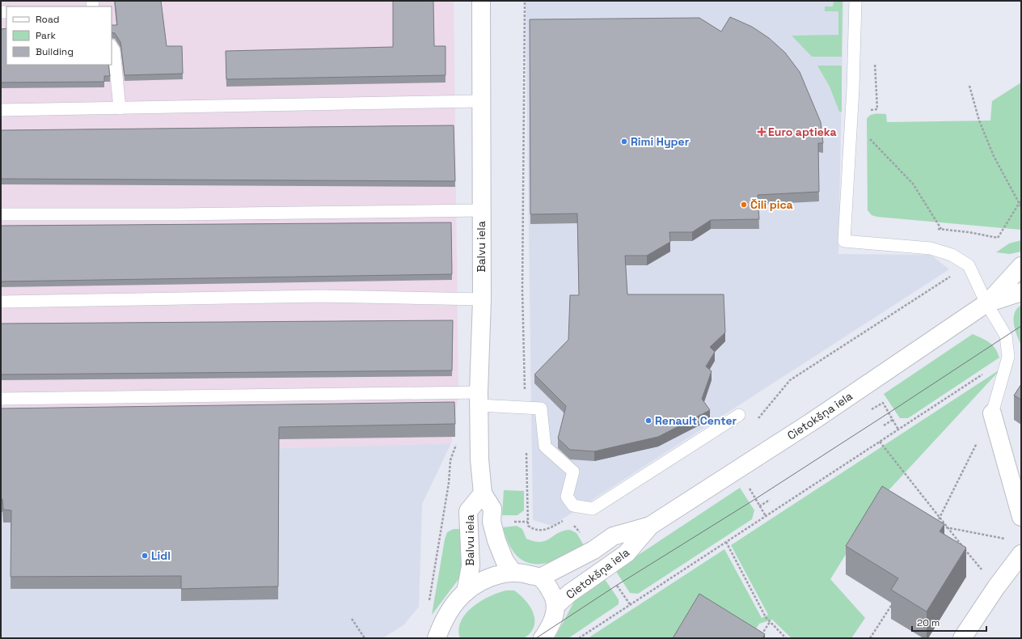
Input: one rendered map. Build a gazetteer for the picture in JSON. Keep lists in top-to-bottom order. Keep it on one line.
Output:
{"streets":{"street":["Balvu iela","Cietokšņa iela"]},"places":{"health":["Euro aptieka"],"other":["Rimi Hyper","Čili pica","Renault Center","Lidl"]},"legend":["Road","Park","Building"],"scale_bar":"20 m"}
